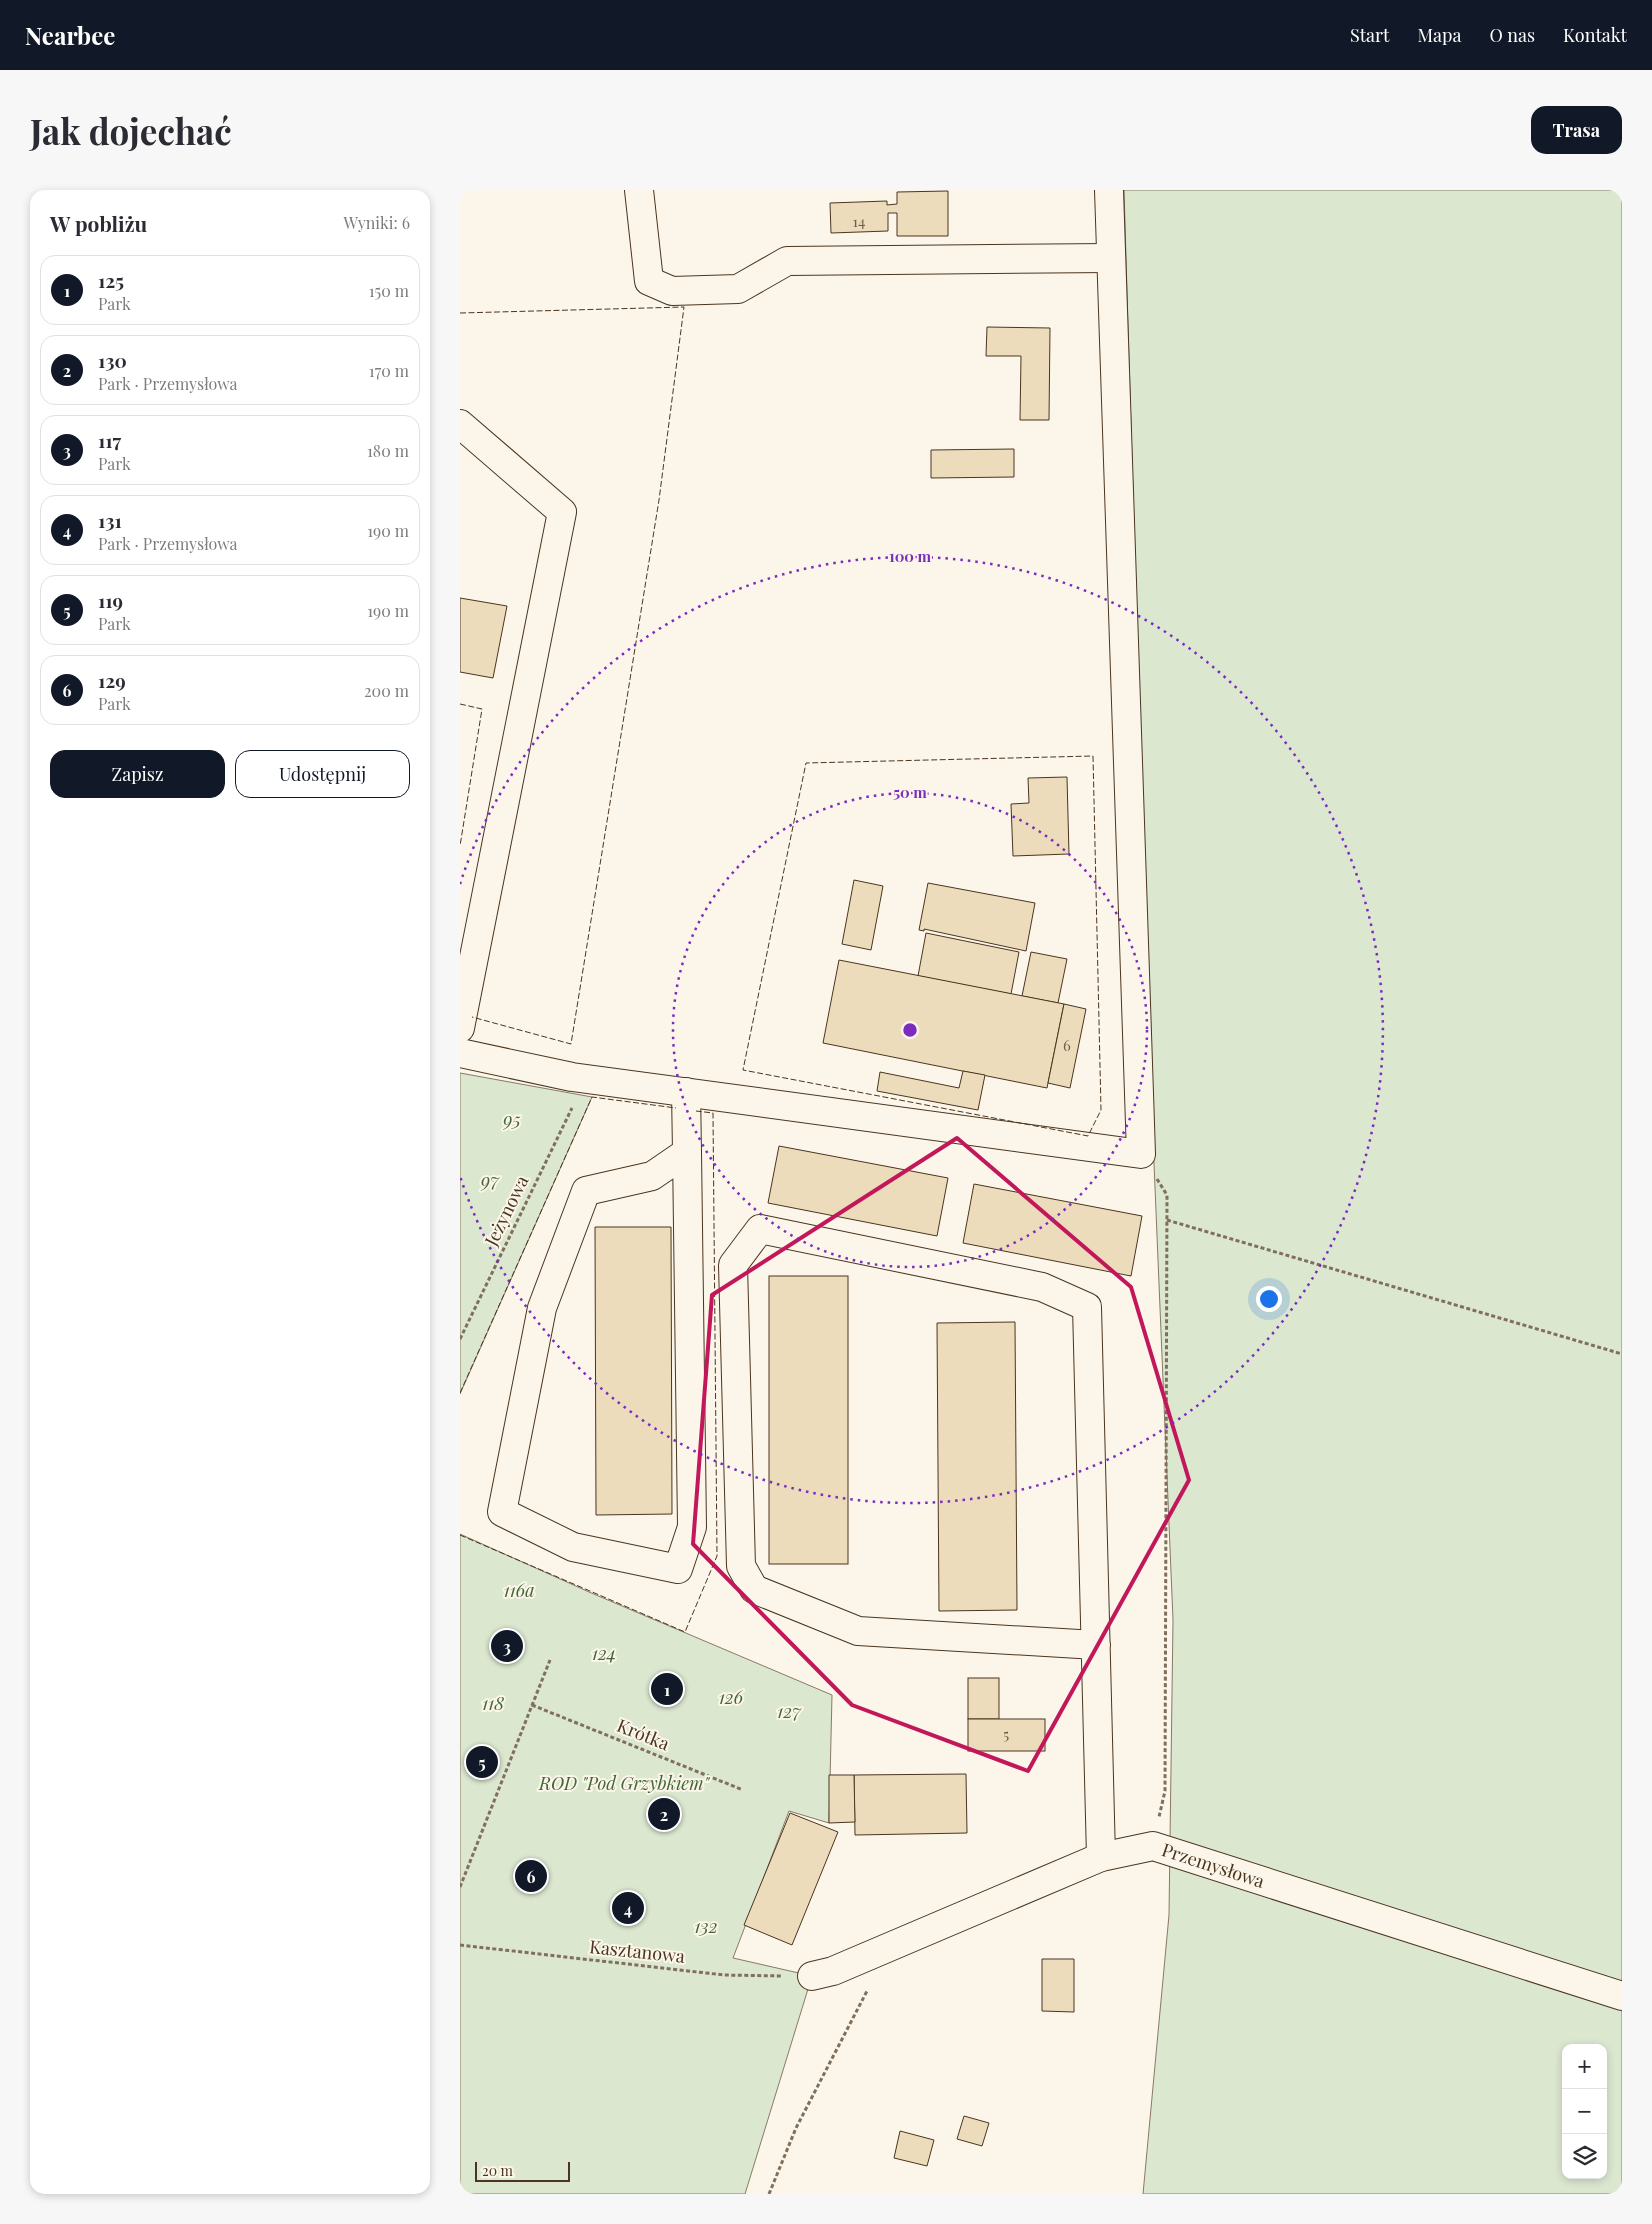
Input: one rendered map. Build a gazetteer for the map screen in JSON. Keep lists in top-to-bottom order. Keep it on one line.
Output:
{"streets":{"street":["Przemysłowa"],"path":["Jeżynowa","Krótka","Kasztanowa"]},"crossings":[["Przemysłowa","Kasztanowa"]],"parks":["95","97","116a","124","126","118","127","ROD \"Pod Grzybkiem\"","132"],"house_numbers":["14","6","5"],"scale_bar":"20 m","page":{"header":"Nearbee","nav":["Start","Mapa","O nas","Kontakt"],"buttons":["Trasa",["Zapisz","Udostępnij"]],"title":"Jak dojechać","heading":["W pobliżu","Wyniki: 6"],"list":[{"mark":"1","name":"125","note":"Park","value":"150 m"},{"mark":"2","name":"130","note":"Park · Przemysłowa","value":"170 m"},{"mark":"3","name":"117","note":"Park","value":"180 m"},{"mark":"4","name":"131","note":"Park · Przemysłowa","value":"190 m"},{"mark":"5","name":"119","note":"Park","value":"190 m"},{"mark":"6","name":"129","note":"Park","value":"200 m"}],"pins":["3","1","5","2","6","4"],"map_buttons":["+","−"],"scale":"20 m"},"rings":["100 m","50 m"]}
